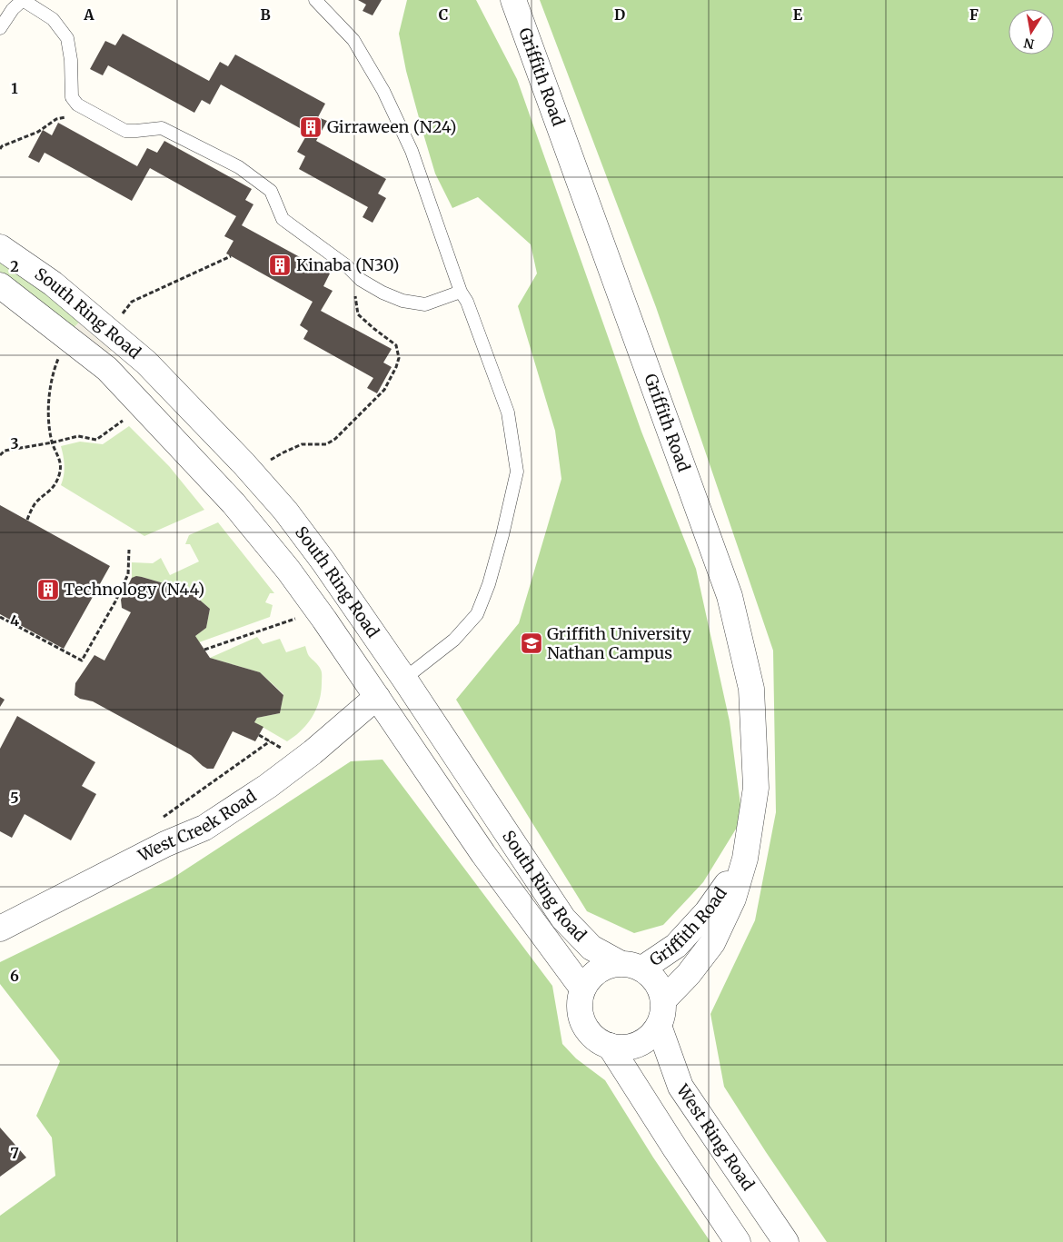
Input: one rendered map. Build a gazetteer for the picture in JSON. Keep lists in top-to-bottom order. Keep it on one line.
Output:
{"streets":{"street":["Griffith Road","South Ring Road","West Creek Road","West Ring Road"]},"crossings":[["Griffith Road","South Ring Road"],["Griffith Road","West Ring Road"],["South Ring Road","West Creek Road"],["South Ring Road","West Ring Road"]],"places":{"building":["Girraween (N24)","Kinaba (N30)","Technology (N44)"],"school or university":["Griffith University Nathan Campus"]},"north":"bottom","grid":{"columns":["A","B","C","D","E","F"],"rows":["1","2","3","4","5","6","7"]}}
